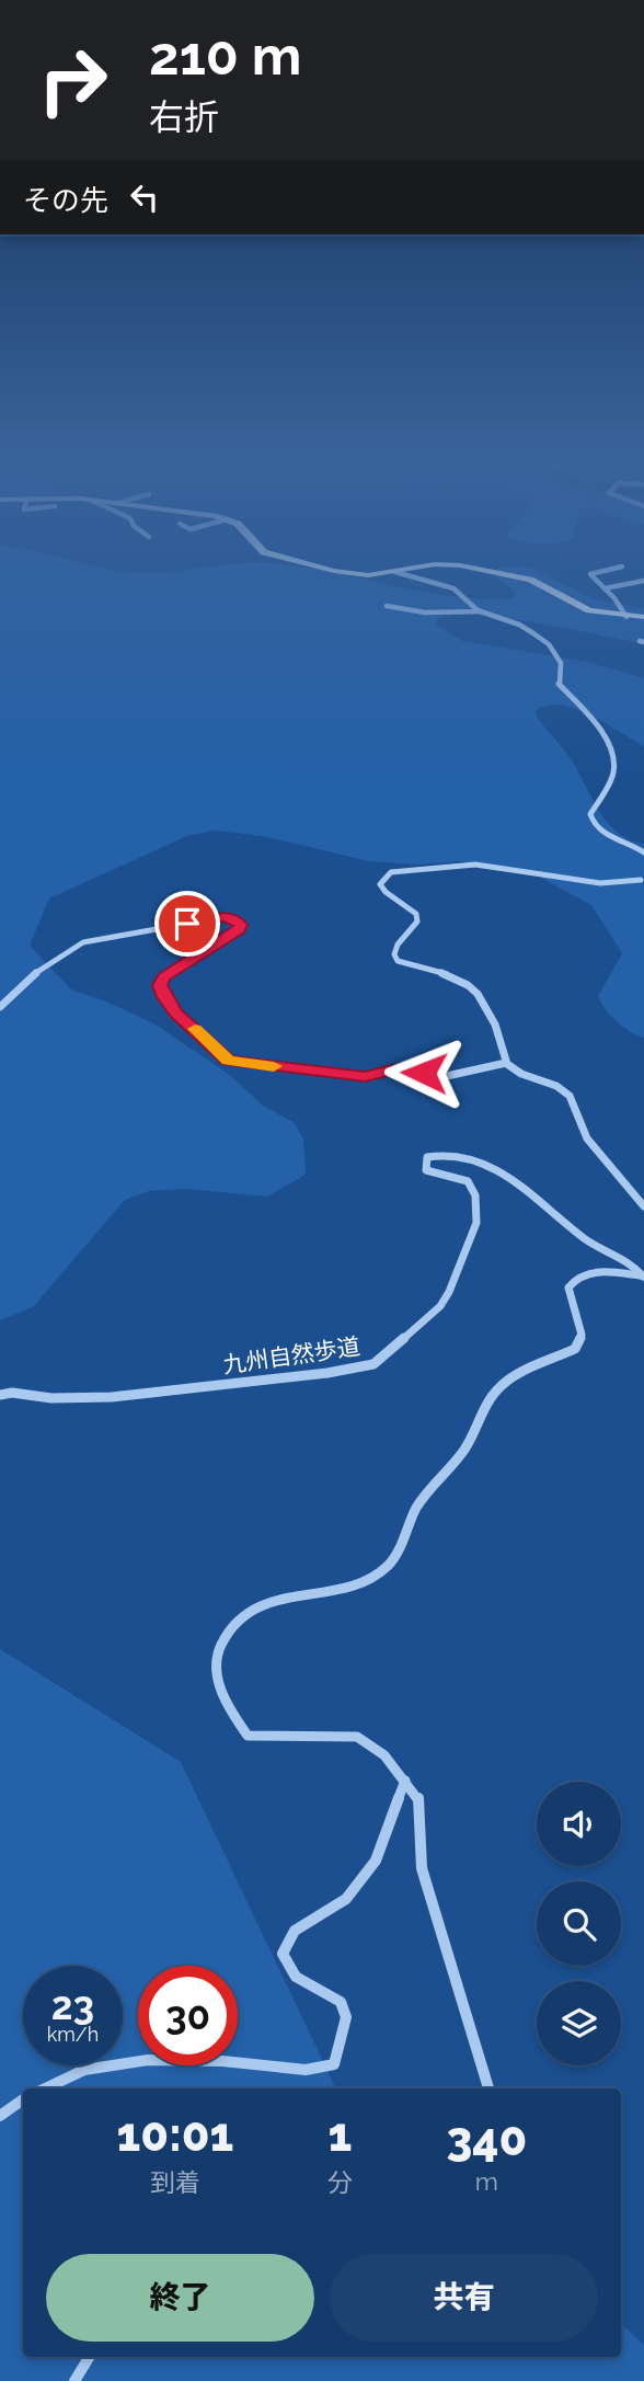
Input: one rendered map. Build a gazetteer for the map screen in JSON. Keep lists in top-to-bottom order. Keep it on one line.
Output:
{"streets":{"street":["九州自然歩道"]},"page":{"turn":["210 m","右折"],"then":"その先","speed":"23 km/h","limit":"30","eta":["10:01","到着","1","分","340","m"],"buttons":["終了","共有"]}}
